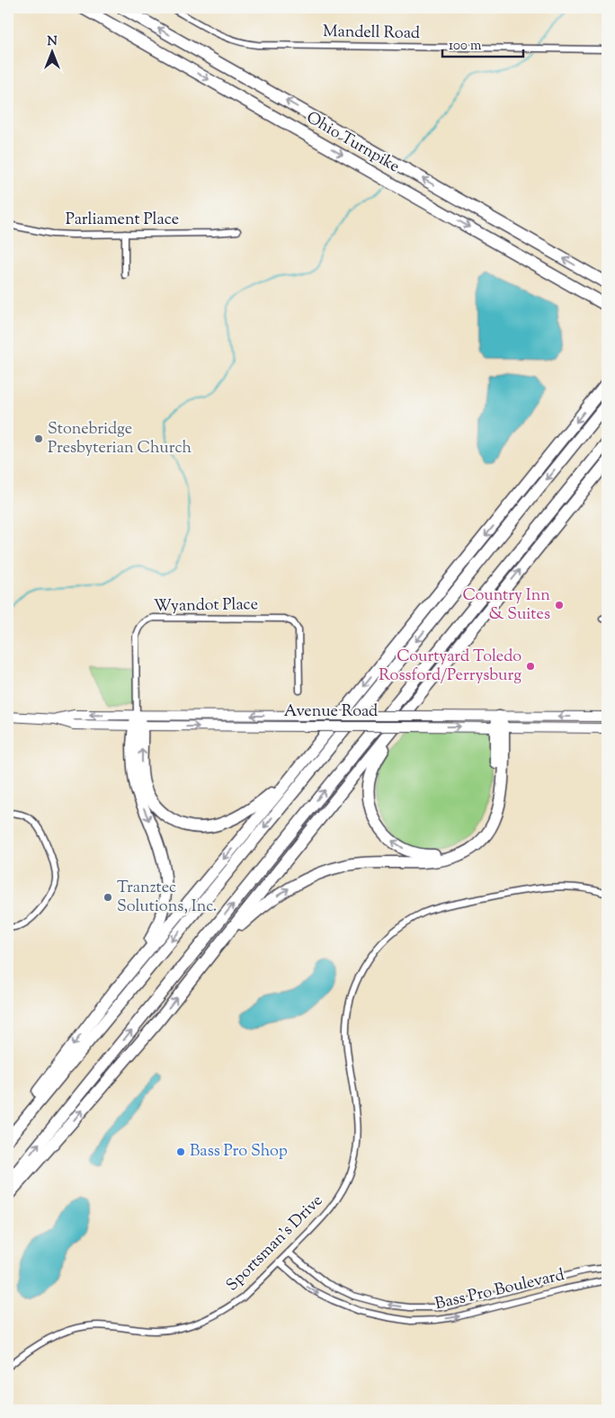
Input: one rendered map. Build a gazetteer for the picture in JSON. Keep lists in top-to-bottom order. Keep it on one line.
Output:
{"streets":{"highway":["Ohio Turnpike"],"main road":["Avenue Road"],"street":["Mandell Road","Parliament Place","Wyandot Place","Sportsman's Drive","Bass Pro Boulevard"]},"crossings":[["Wyandot Place","Avenue Road"],["Sportsman's Drive","Bass Pro Boulevard"]],"places":["Stonebridge Presbyterian Church","Country Inn & Suites","Courtyard Toledo Rossford/Perrysburg","Tranztec Solutions, Inc.","Bass Pro Shop"],"scale_bar":"100 m","north":"top"}
